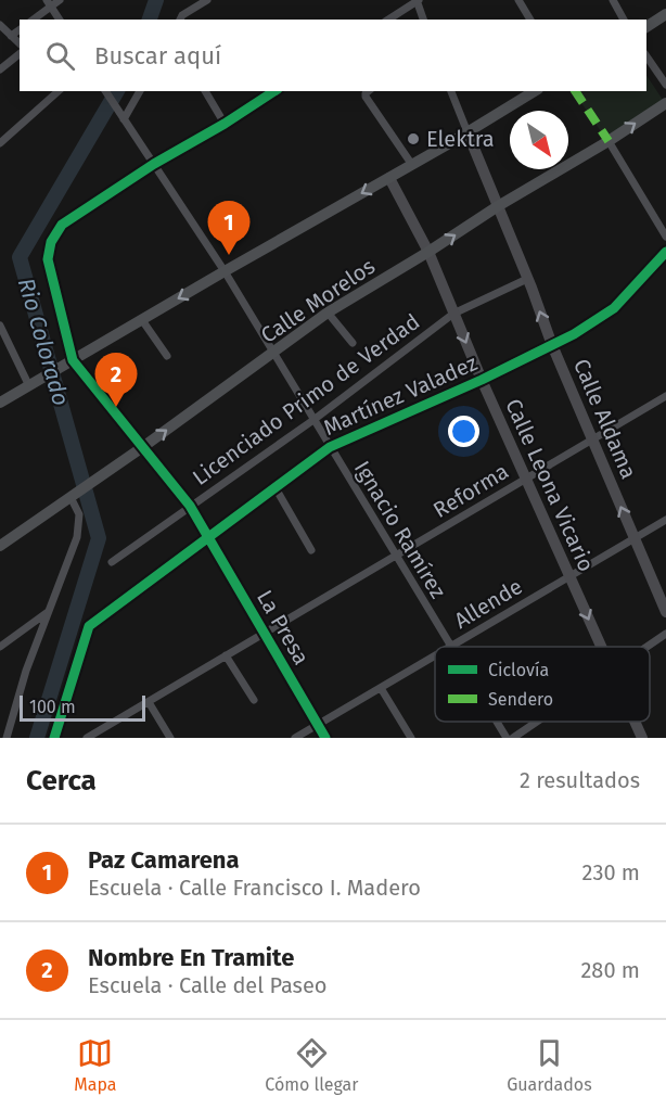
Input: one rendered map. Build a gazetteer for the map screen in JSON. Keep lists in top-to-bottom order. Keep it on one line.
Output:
{"streets":{"main road":["Calle Morelos","Calle Aldama","Calle Leona Vicario"],"street":["Martínez Valadez","Licenciado Primo de Verdad","Reforma","Ignacio Ramírez","Allende","La Presa"]},"crossings":[["Calle Morelos","Calle Aldama"],["Calle Morelos","Calle Leona Vicario"],["Calle Morelos","Ignacio Ramírez"],["Calle Morelos","La Presa"],["Martínez Valadez","Calle Aldama"],["Martínez Valadez","Calle Leona Vicario"],["Martínez Valadez","Ignacio Ramírez"],["Martínez Valadez","La Presa"],["Licenciado Primo de Verdad","Calle Aldama"],["Licenciado Primo de Verdad","Calle Leona Vicario"],["Licenciado Primo de Verdad","Ignacio Ramírez"],["Licenciado Primo de Verdad","La Presa"],["Calle Aldama","Reforma"],["Calle Aldama","Allende"],["Calle Leona Vicario","Reforma"],["Calle Leona Vicario","Allende"],["Reforma","Ignacio Ramírez"],["Reforma","La Presa"],["Ignacio Ramírez","Allende"],["Allende","La Presa"]],"water":["Rio Colorado"],"places":["Elektra"],"legend":["Ciclovía","Sendero"],"scale_bar":"100 m","north":"bottom right","page":{"search":"Buscar aquí","pins":["1","2"],"scale":"100 m","heading":["Cerca","2 resultados"],"list":[{"mark":"1","name":"Paz Camarena","note":"Escuela · Calle Francisco I. Madero","value":"230 m"},{"mark":"2","name":"Nombre En Tramite","note":"Escuela · Calle del Paseo","value":"280 m"}],"nav":["Mapa","Cómo llegar","Guardados"]}}
